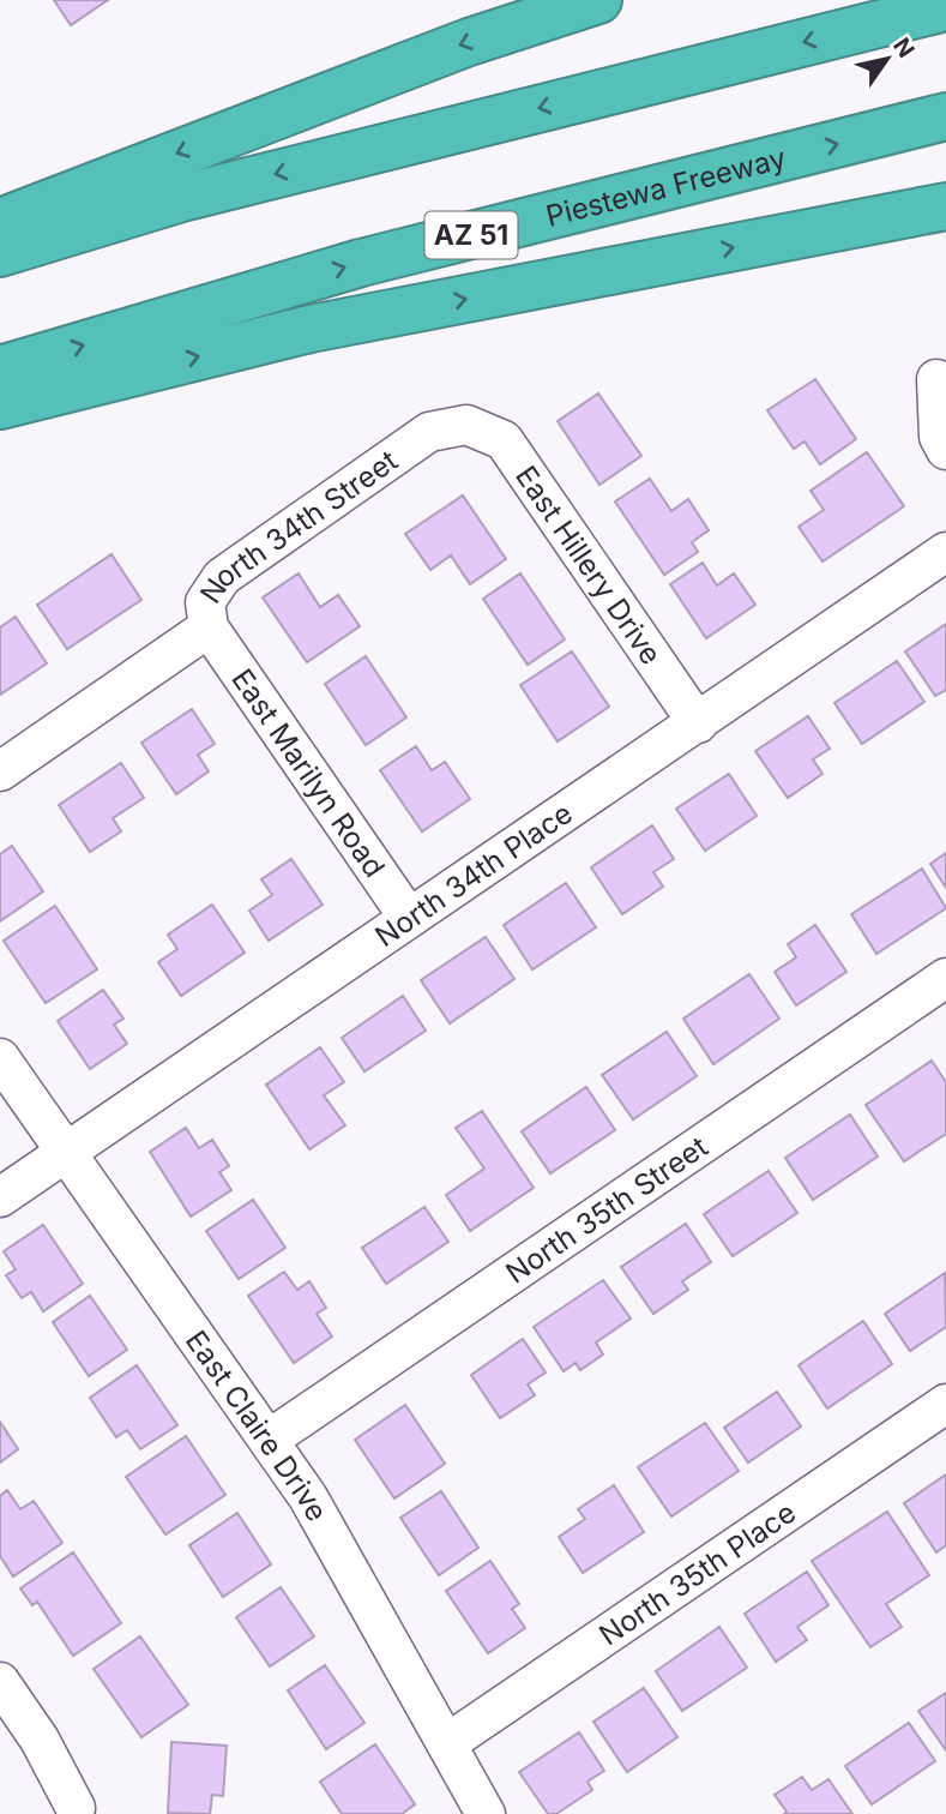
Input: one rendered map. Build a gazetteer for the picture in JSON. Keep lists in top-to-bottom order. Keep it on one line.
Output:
{"streets":{"highway":["Piestewa Freeway","AZ 51"],"street":["North 34th Street","East Hillery Drive","East Marilyn Road","North 34th Place","North 35th Street","East Claire Drive","North 35th Place"]},"crossings":[["North 34th Street","East Hillery Drive"],["North 34th Street","East Marilyn Road"],["East Hillery Drive","North 34th Place"],["East Marilyn Road","North 34th Place"],["North 34th Place","East Claire Drive"],["North 35th Street","East Claire Drive"],["East Claire Drive","North 35th Place"]],"north":"top right"}
